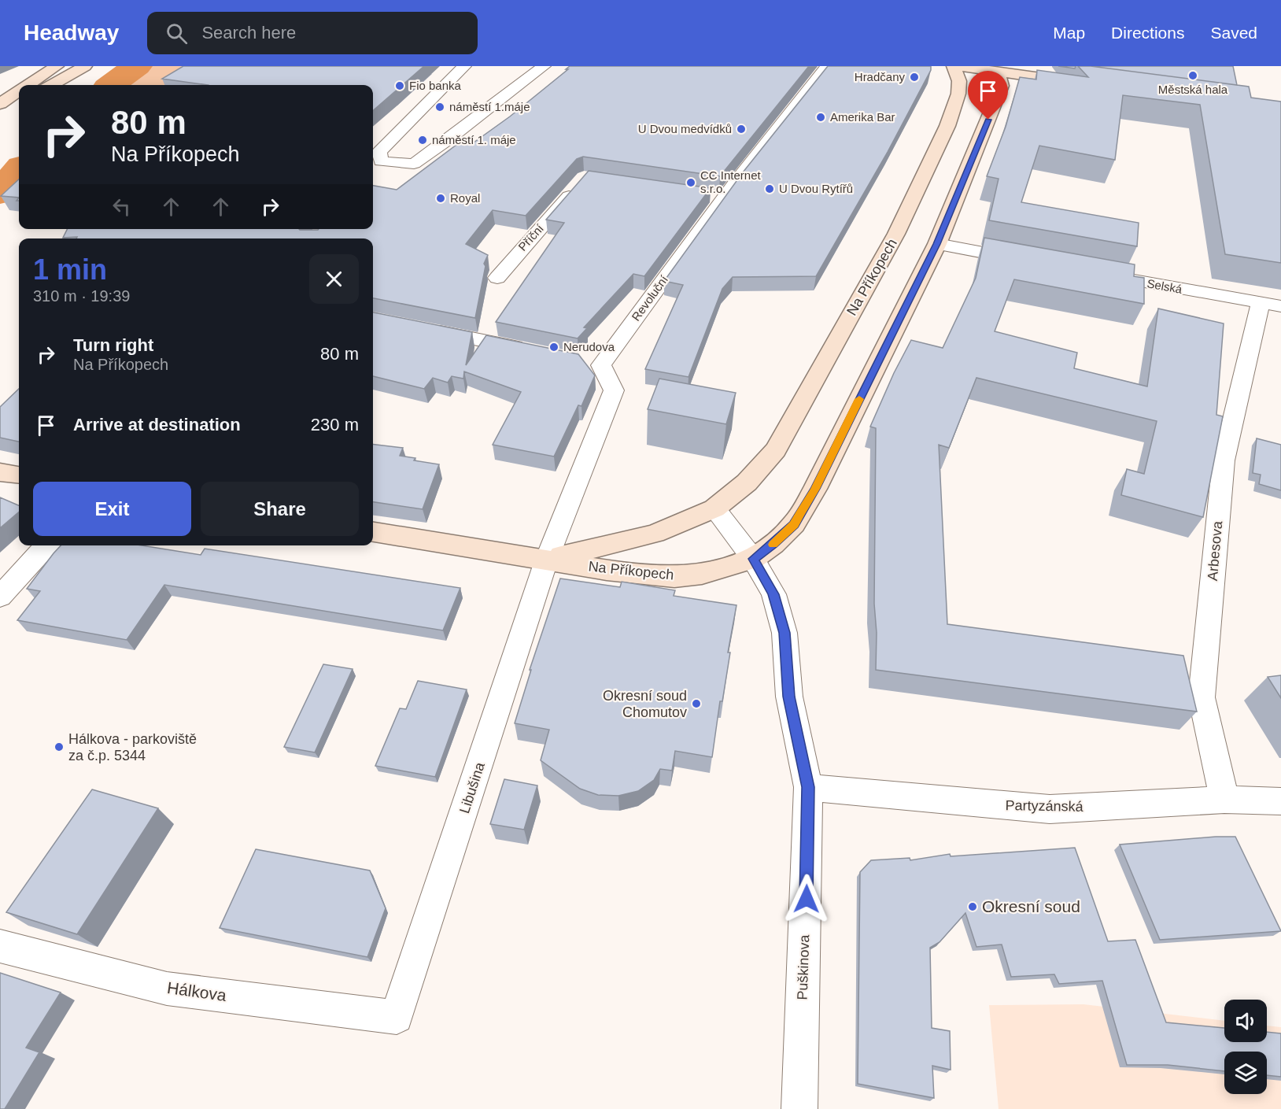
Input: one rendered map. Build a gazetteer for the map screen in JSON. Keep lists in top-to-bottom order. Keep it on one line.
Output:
{"streets":{"street":["Příční","Na Příkopech","Selská","Revoluční","Arbesova","Libušina","Partyzánská","Puškinova","Hálkova"]},"crossings":[["Na Příkopech","Revoluční"],["Na Příkopech","Libušina"],["Na Příkopech","Puškinova"],["Selská","Arbesova"],["Revoluční","Libušina"],["Arbesova","Partyzánská"],["Libušina","Hálkova"],["Partyzánská","Puškinova"]],"places":["Městská hala","Hradčany","Fio banka","náměstí 1.máje","Amerika Bar","U Dvou medvídků","náměstí 1. máje","CC Internet s.r.o.","U Dvou Rytířů","Royal","Nerudova","Okresní soud Chomutov","Hálkova - parkoviště za č.p. 5344","Okresní soud"],"page":{"header":"Headway","search":"Search here","nav":["Map","Directions","Saved"],"turn":["80 m","Na Příkopech"],"heading":["1 min","310 m · 19:39"],"list":[{"name":"Turn right","note":"Na Příkopech","value":"80 m"},{"name":"Arrive at destination","value":"230 m"}],"buttons":["Exit","Share"]}}
